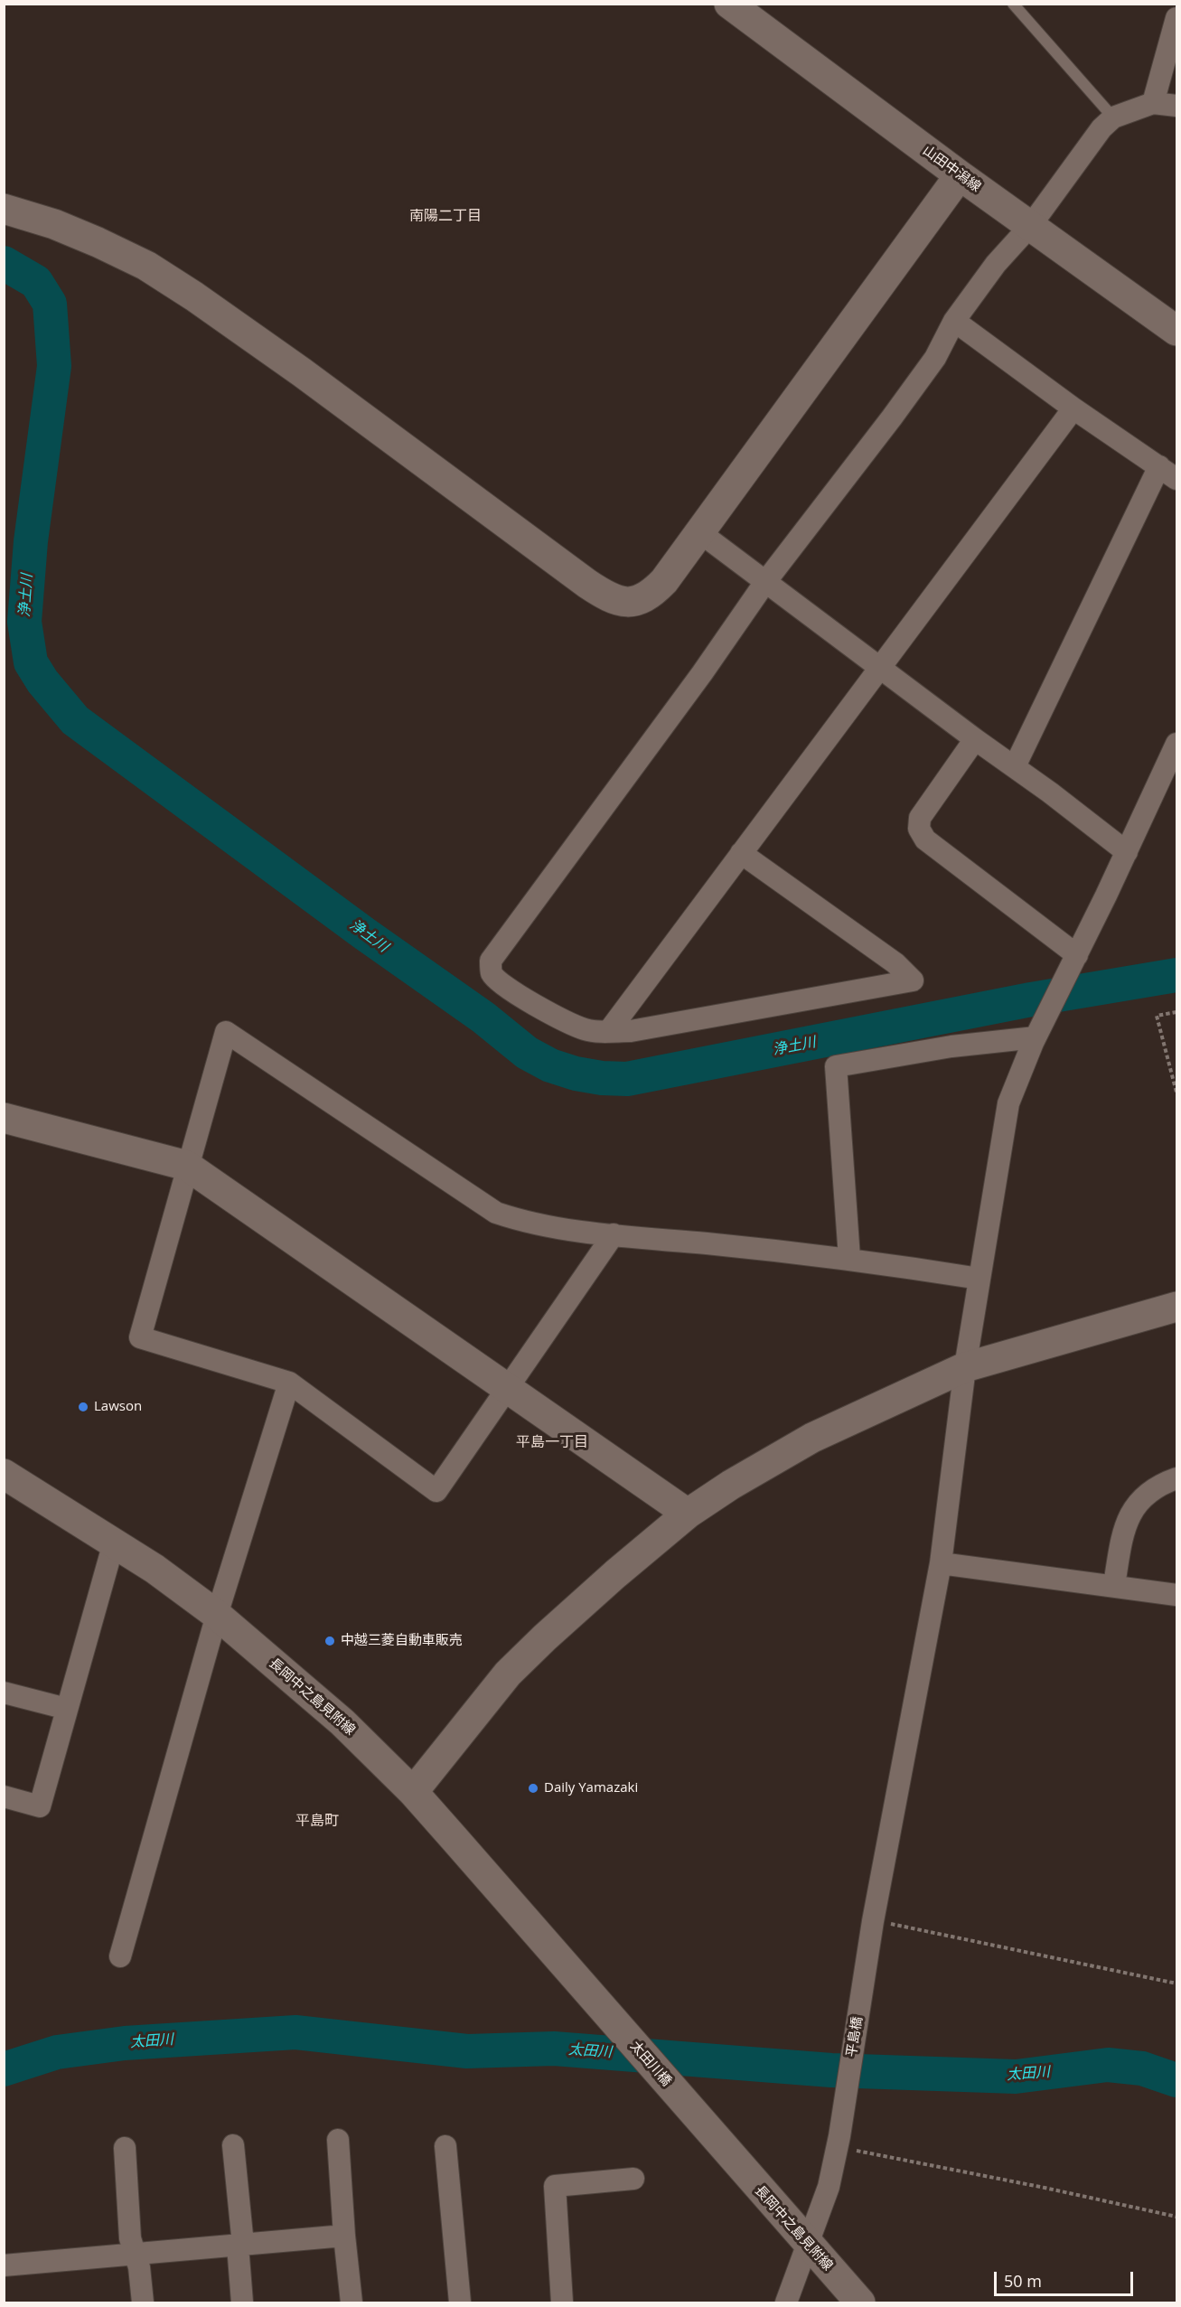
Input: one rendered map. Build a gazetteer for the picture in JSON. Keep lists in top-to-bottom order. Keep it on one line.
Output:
{"streets":{"street":["山田中潟線","長岡中之島見附線","平島橋","太田川橋"]},"crossings":[["長岡中之島見附線","平島橋"],["長岡中之島見附線","太田川橋"]],"districts":["南陽二丁目","平島一丁目","平島町"],"water":["浄土川","太田川"],"places":["Lawson","中越三菱自動車販売","Daily Yamazaki"],"scale_bar":"50 m"}
